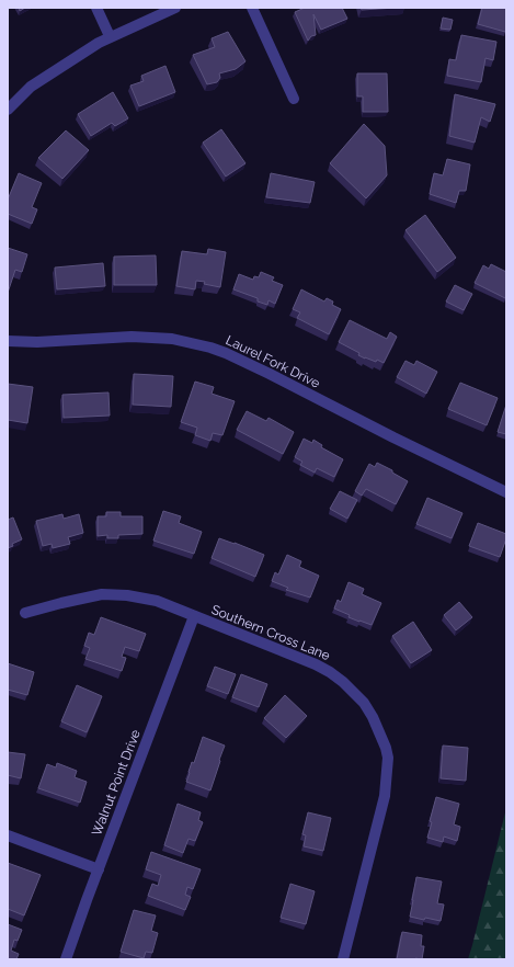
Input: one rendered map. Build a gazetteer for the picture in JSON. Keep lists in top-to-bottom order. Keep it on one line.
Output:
{"streets":{"street":["Laurel Fork Drive","Southern Cross Lane","Walnut Point Drive"]},"crossings":[["Southern Cross Lane","Walnut Point Drive"]]}
